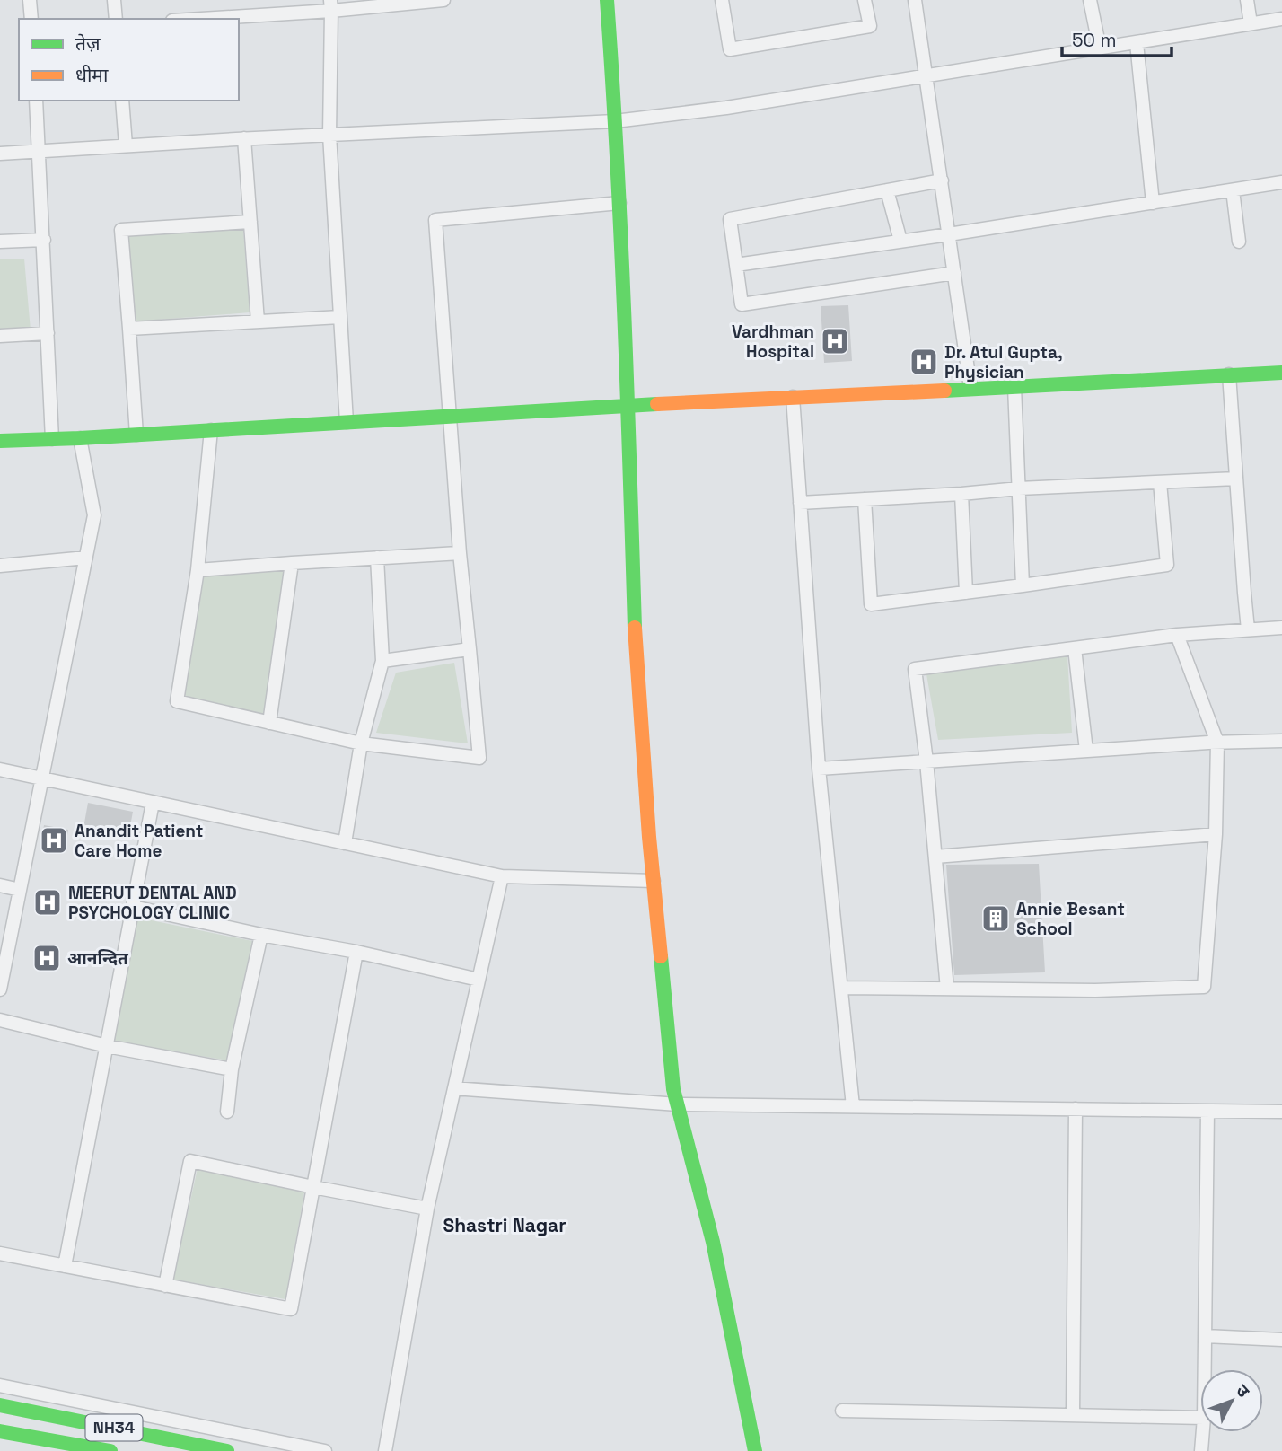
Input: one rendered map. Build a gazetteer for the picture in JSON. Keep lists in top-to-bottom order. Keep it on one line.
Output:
{"streets":{"main road":["NH34"]},"districts":["Shastri Nagar"],"places":{"hospital":["Vardhman Hospital","Dr. Atul Gupta, Physician","Anandit Patient Care Home","MEERUT DENTAL AND PSYCHOLOGY CLINIC","आनन्दित"],"building":["Annie Besant School"]},"legend":["तेज़","धीमा"],"scale_bar":"50 m","north":"top right"}
